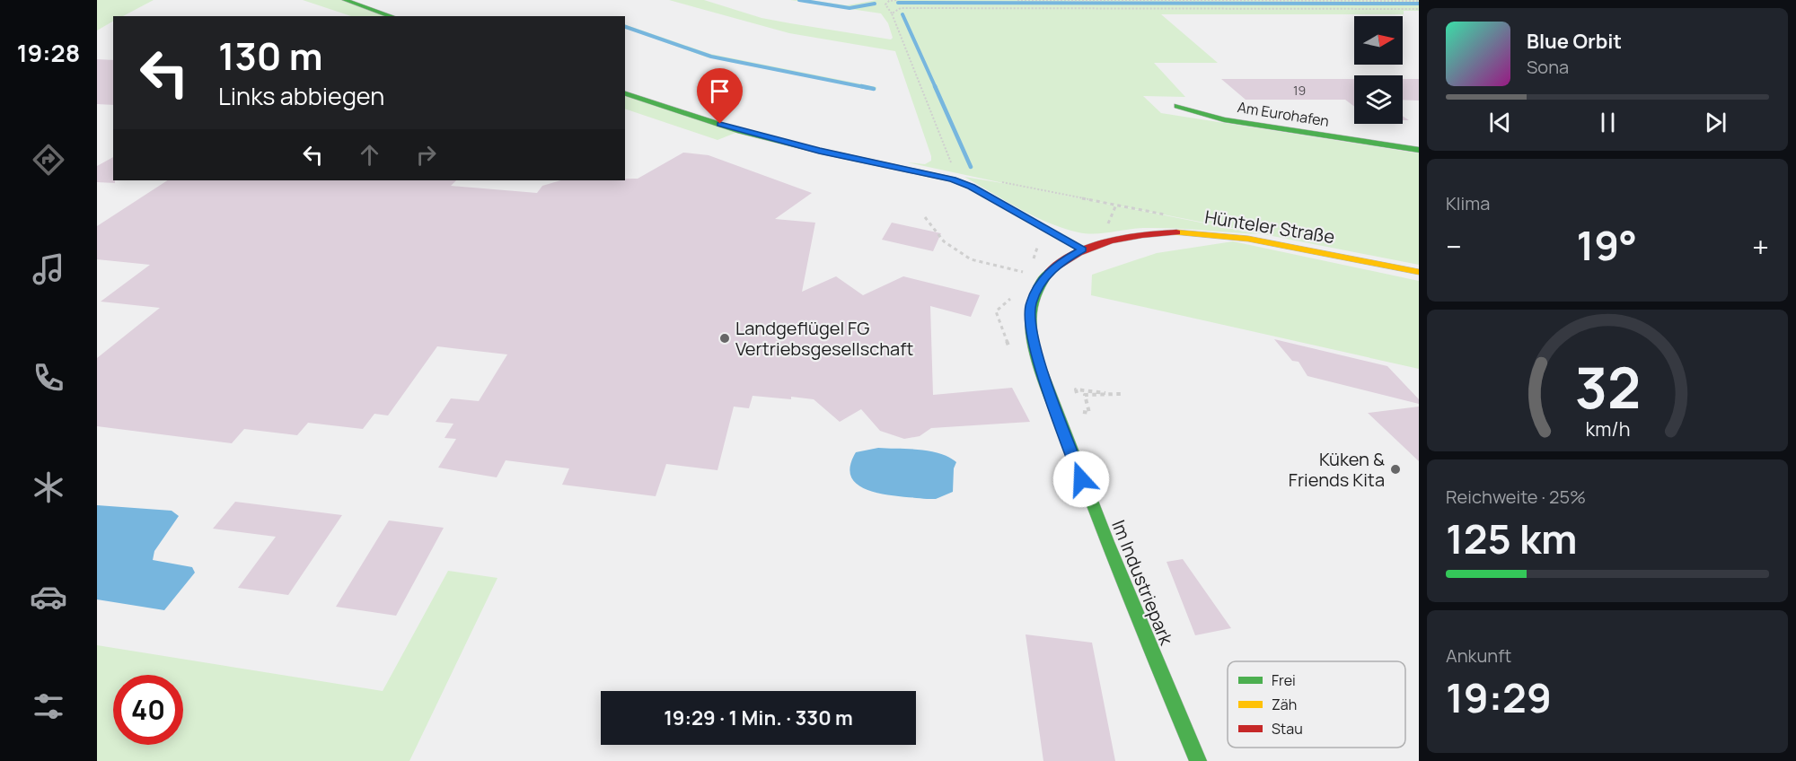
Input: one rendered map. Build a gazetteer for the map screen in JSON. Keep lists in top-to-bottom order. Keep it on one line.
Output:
{"streets":{"street":["Am Eurohafen","Hünteler Straße","Im Industriepark"]},"crossings":[["Hünteler Straße","Im Industriepark"]],"places":["Landgeflügel FG Vertriebsgesellschaft","Küken & Friends Kita"],"house_numbers":["19"],"legend":["Frei","Zäh","Stau"],"north":"right","page":{"tabs":"19:28","turn":["130 m","Links abbiegen"],"song":["Blue Orbit","Sona"],"tile":["Klima",["Reichweite · 25%","125 km"],["Ankunft","19:29"]],"heat":["−","19°","+"],"limit":"40","trip":"19:29 · 1 Min. · 330 m","gauge":["32","km/h"]}}
